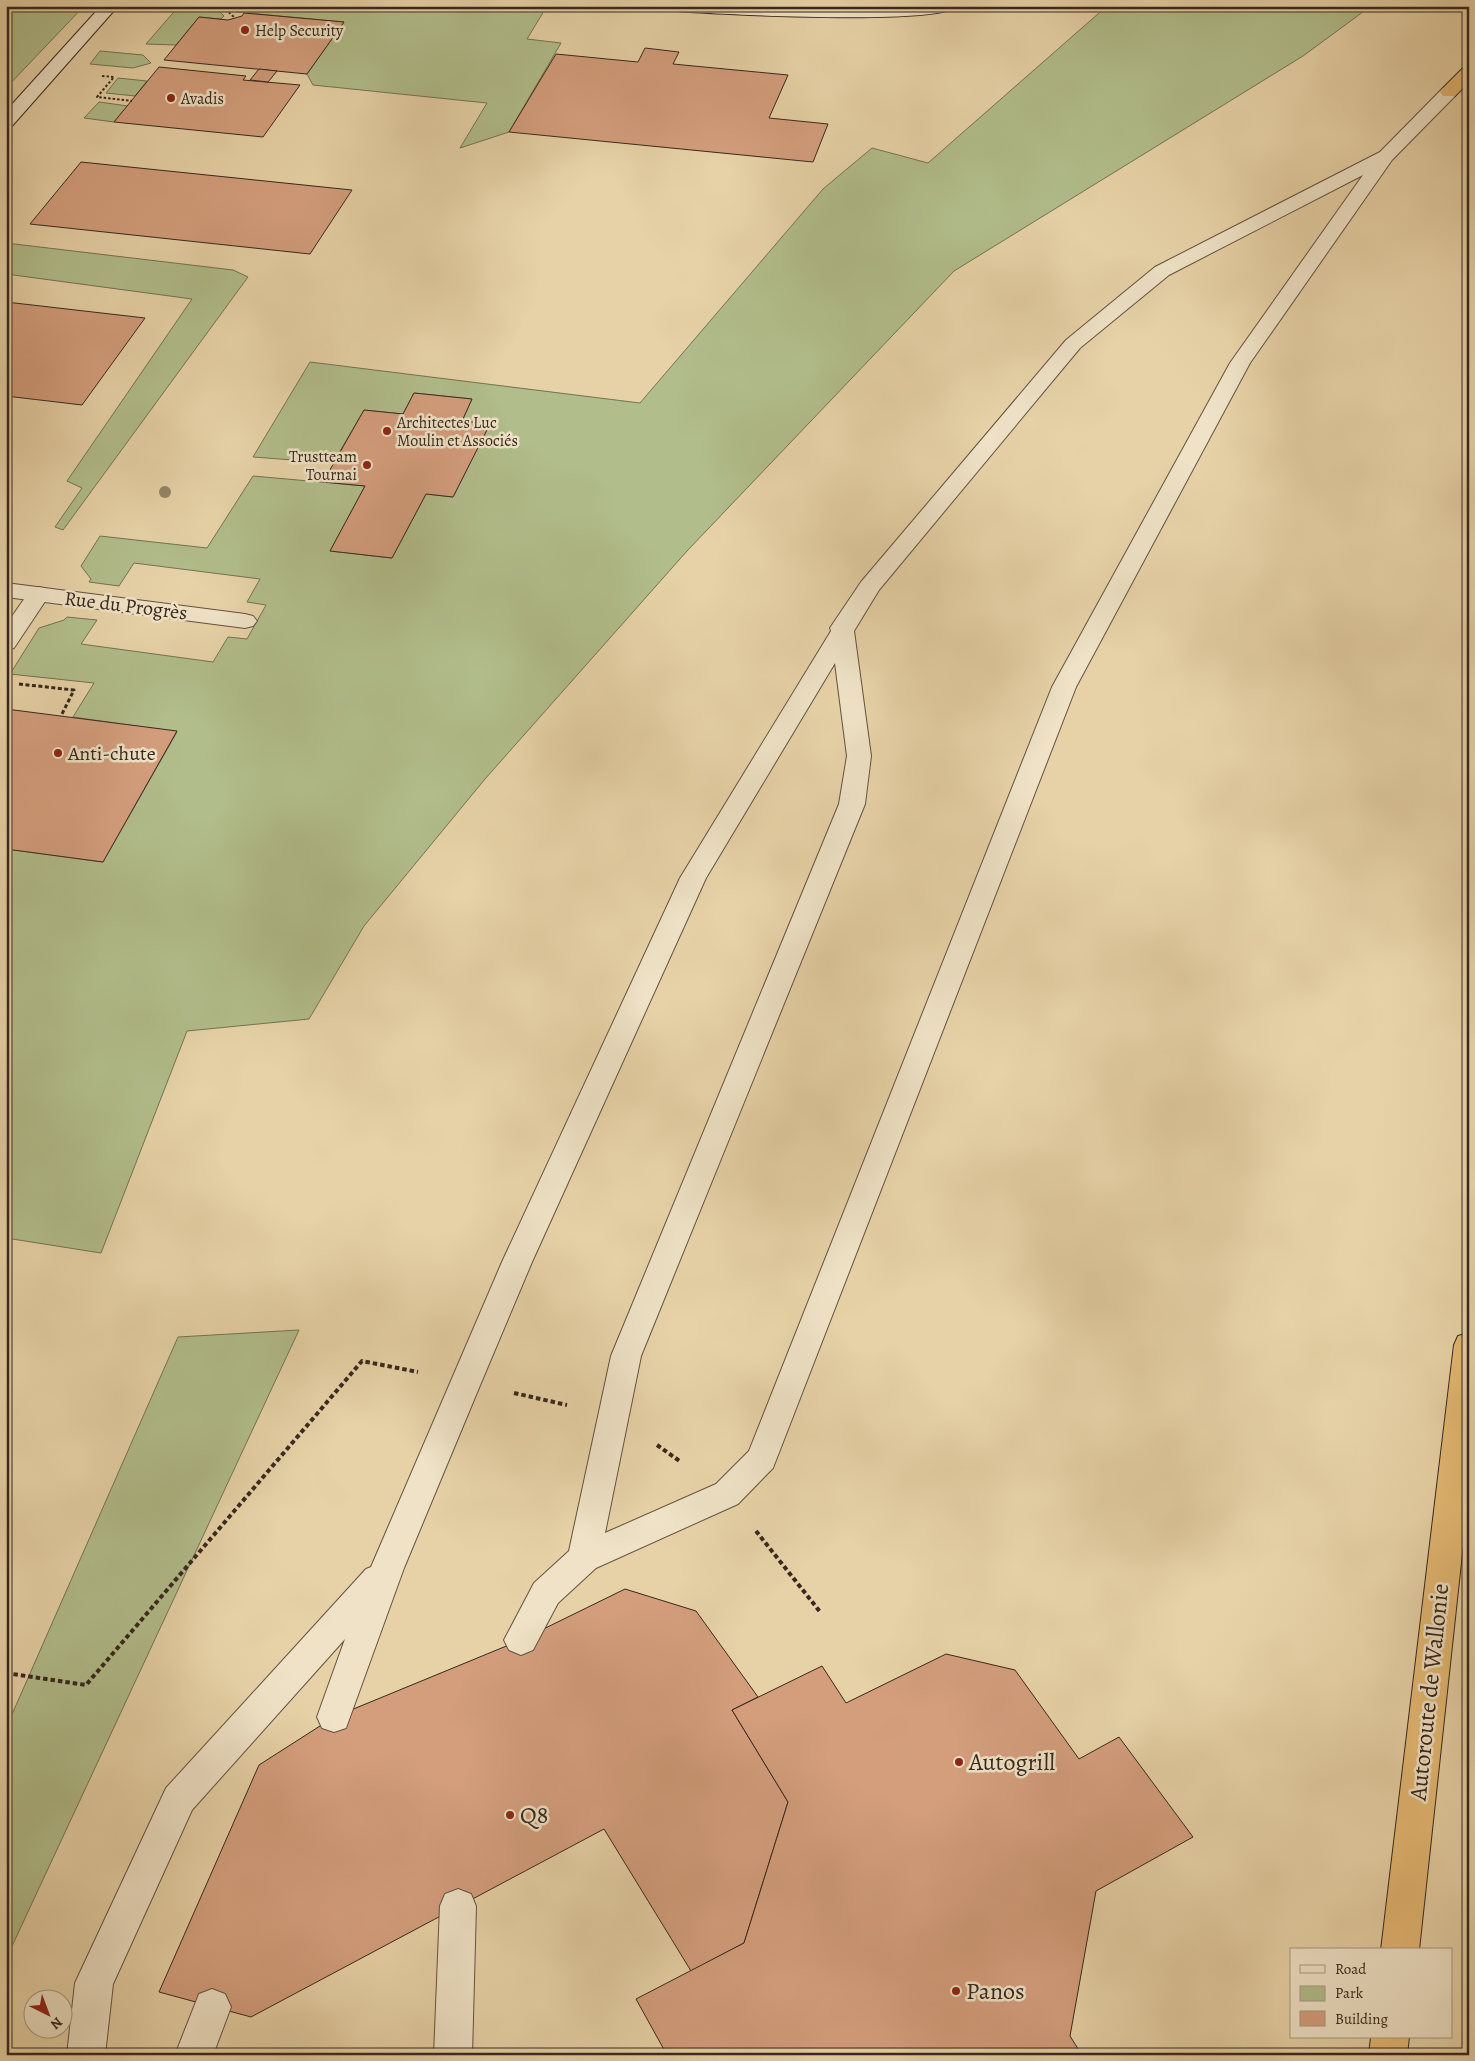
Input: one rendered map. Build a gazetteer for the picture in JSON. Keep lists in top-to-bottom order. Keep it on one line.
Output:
{"streets":{"highway":["Autoroute de Wallonie"],"street":["Rue du Progrès"]},"places":["Help Security","Avadis","Architectes Luc Moulin et Associés","Trustteam Tournai","Anti-chute","Autogrill","Q8","Panos"],"legend":["Road","Park","Building"],"north":"bottom right"}
